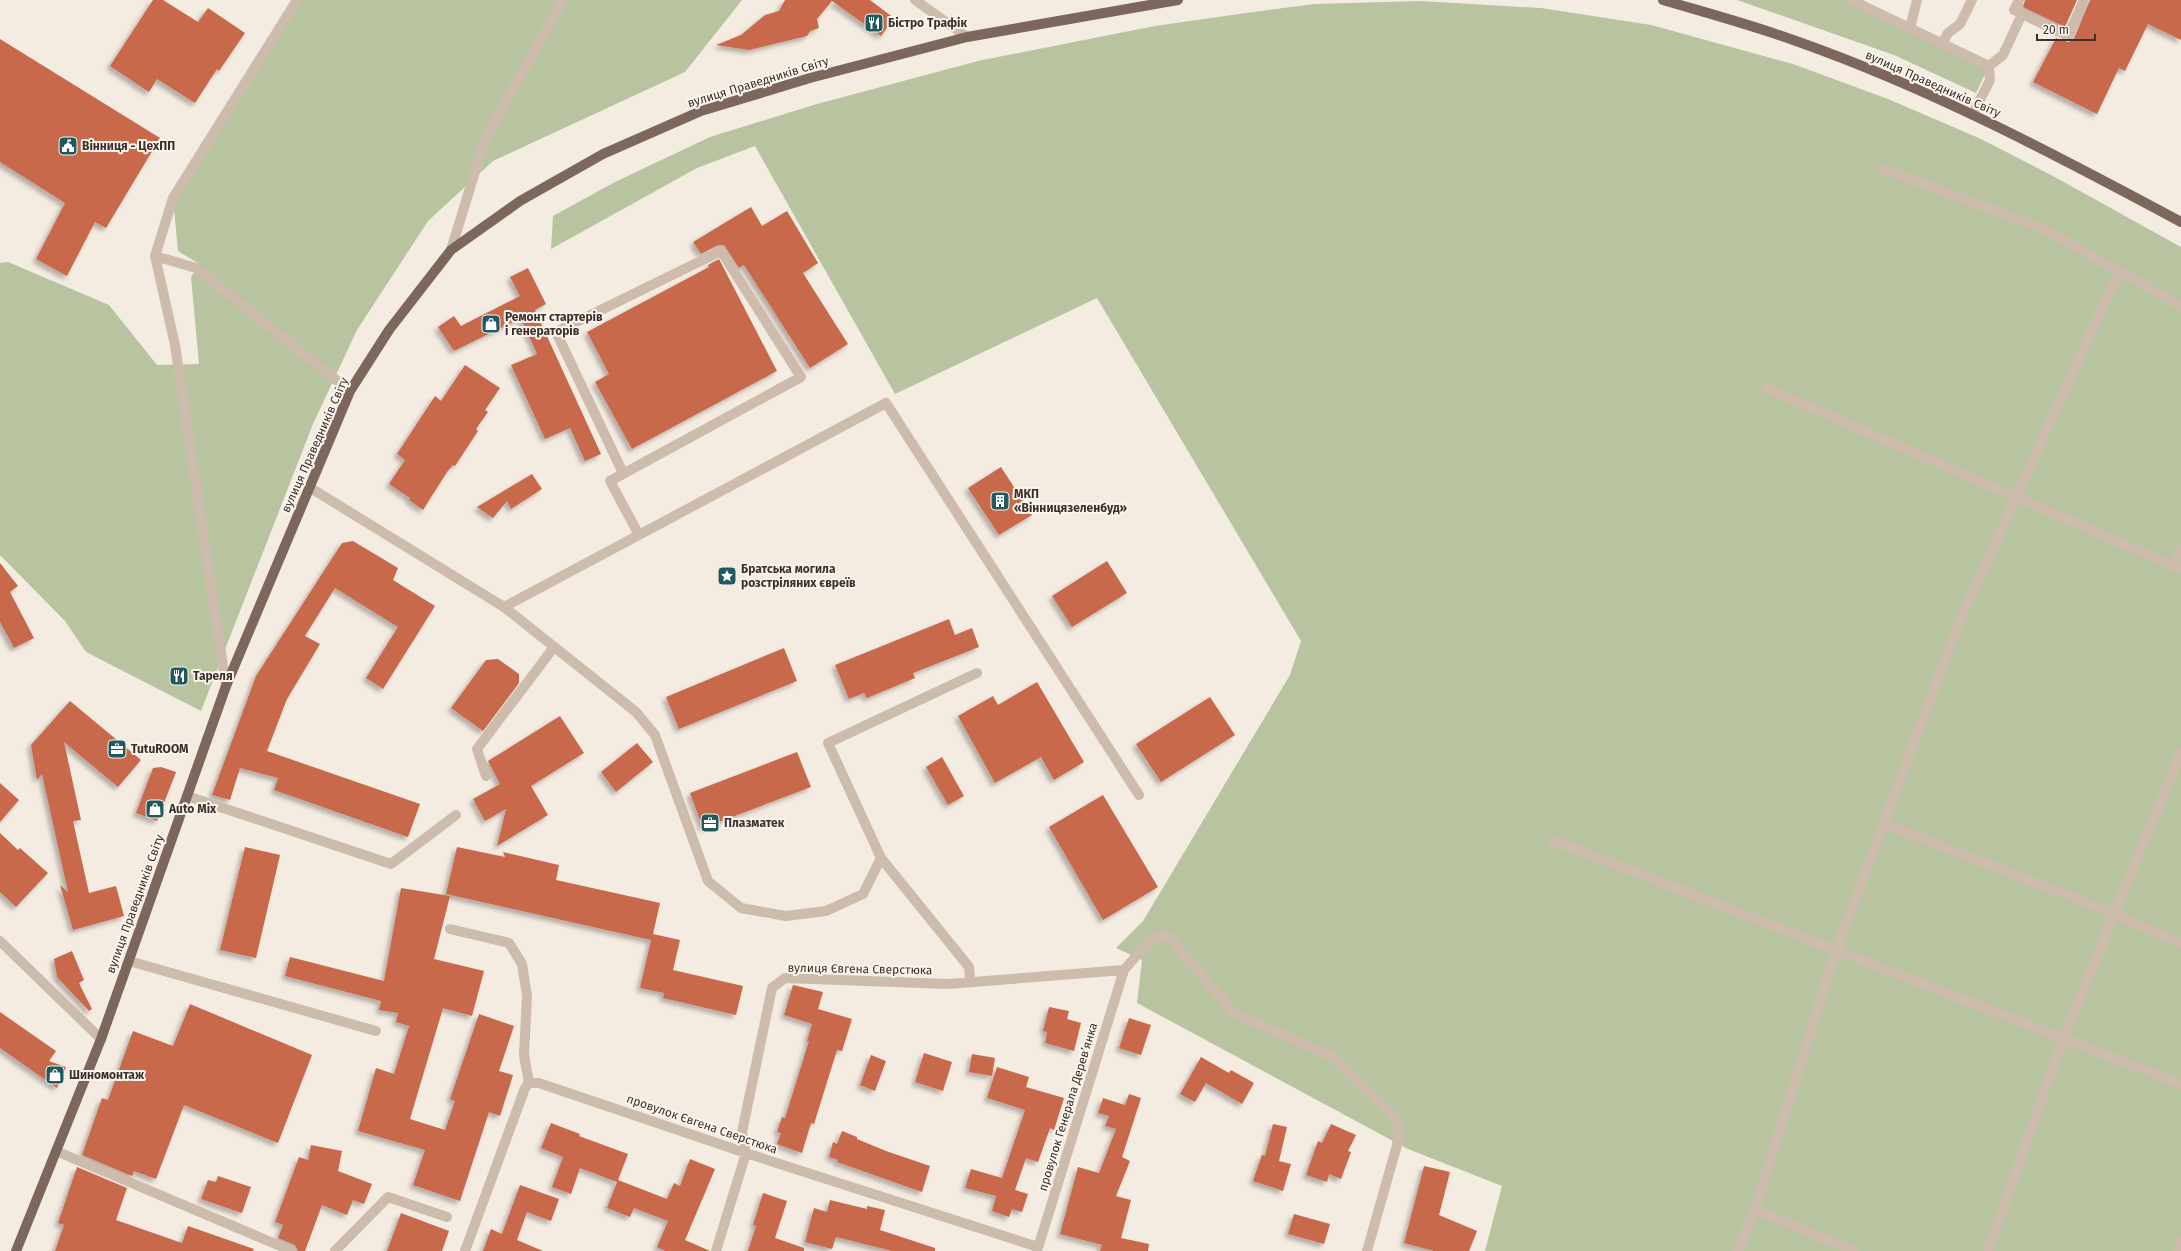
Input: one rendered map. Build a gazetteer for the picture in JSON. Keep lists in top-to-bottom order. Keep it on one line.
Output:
{"streets":{"main road":["вулиця Праведників Світу"],"street":["вулиця Євгена Сверстюка","провулок Генерала Деревʼянка","провулок Євгена Сверстюка"]},"crossings":[["вулиця Євгена Сверстюка","провулок Генерала Деревʼянка"],["вулиця Євгена Сверстюка","провулок Євгена Сверстюка"],["провулок Генерала Деревʼянка","провулок Євгена Сверстюка"]],"places":{"restaurant":["Бістро Трафік","Тареля"],"public building":["Вінниця - ЦехПП"],"shop":["Ремонт стартерів і генераторів","Auto Mix","Шиномонтаж"],"building":["МКП «Вінницязеленбуд»"],"place":["Братська могила розстріляних євреїв"],"office":["TutuROOM","Плазматек"]},"scale_bar":"20 m"}
